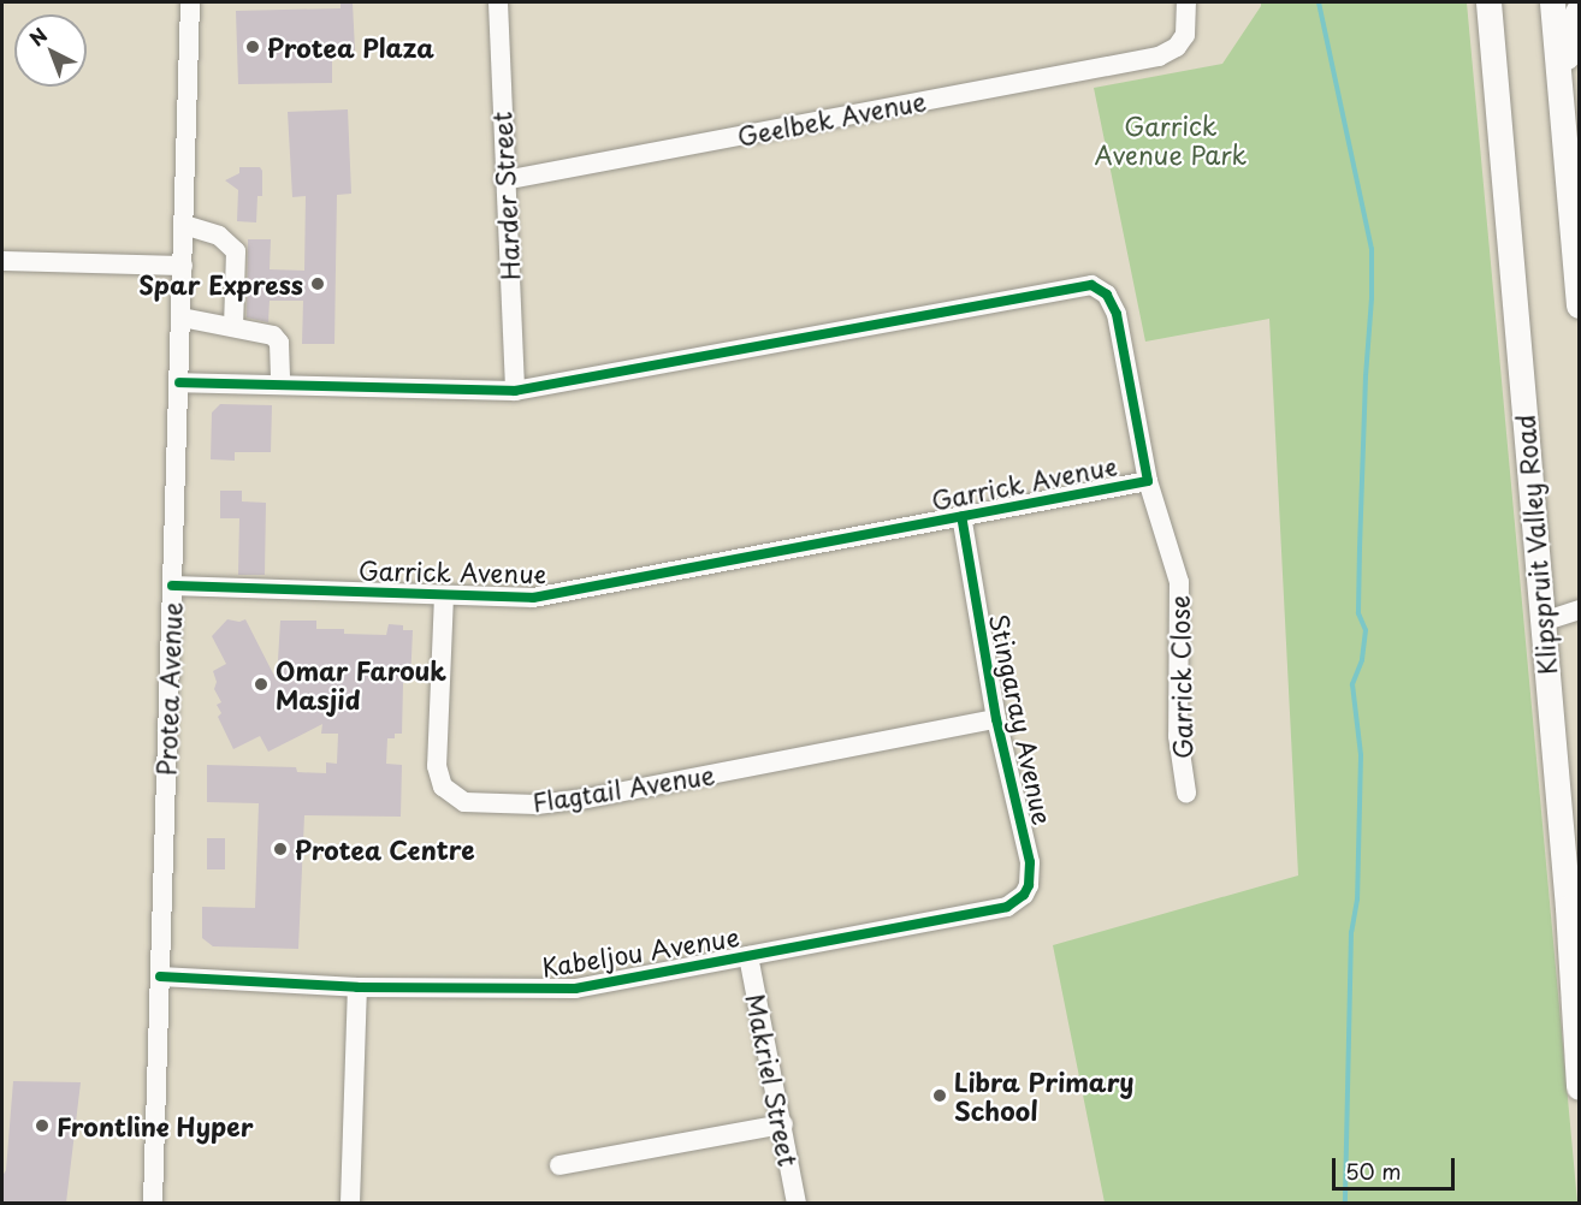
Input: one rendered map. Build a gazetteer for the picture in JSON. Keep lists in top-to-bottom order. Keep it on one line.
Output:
{"streets":{"main road":["Klipspruit Valley Road"],"street":["Geelbek Avenue","Harder Street","Garrick Avenue","Garrick Close","Protea Avenue","Stingaray Avenue","Flagtail Avenue","Kabeljou Avenue","Makriel Street"]},"crossings":[["Geelbek Avenue","Harder Street"],["Harder Street","Garrick Avenue"],["Garrick Avenue","Garrick Close"],["Garrick Avenue","Protea Avenue"],["Garrick Avenue","Stingaray Avenue"],["Garrick Avenue","Flagtail Avenue"],["Protea Avenue","Kabeljou Avenue"],["Stingaray Avenue","Flagtail Avenue"],["Stingaray Avenue","Kabeljou Avenue"],["Kabeljou Avenue","Makriel Street"]],"parks":["Garrick Avenue Park"],"places":["Protea Plaza","Spar Express","Omar Farouk Masjid","Protea Centre","Libra Primary School","Frontline Hyper"],"scale_bar":"50 m","north":"top left"}
